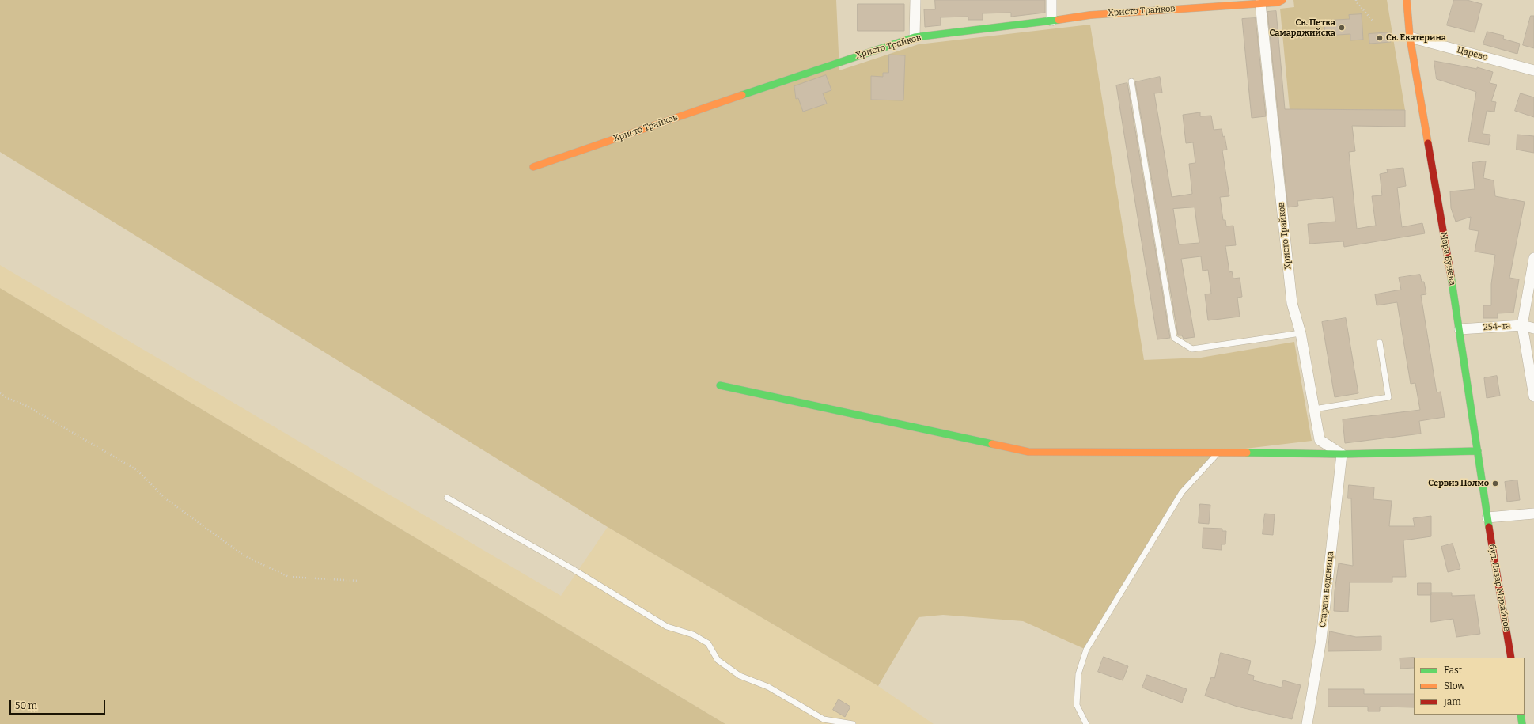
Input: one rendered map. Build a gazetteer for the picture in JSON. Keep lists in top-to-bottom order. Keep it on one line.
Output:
{"streets":{"street":["Христо Трайков","Царево","Мара Бунева","254-та","бул. Лазар Михайлов","Старата воденица"]},"crossings":[["Христо Трайков","Старата воденица"],["Царево","Мара Бунева"],["Мара Бунева","254-та"],["Мара Бунева","бул. Лазар Михайлов"]],"places":["Св. Петка Самарджийска","Св. Екатерина","Сервиз Полмо"],"legend":["Fast","Slow","Jam"],"scale_bar":"50 m"}
